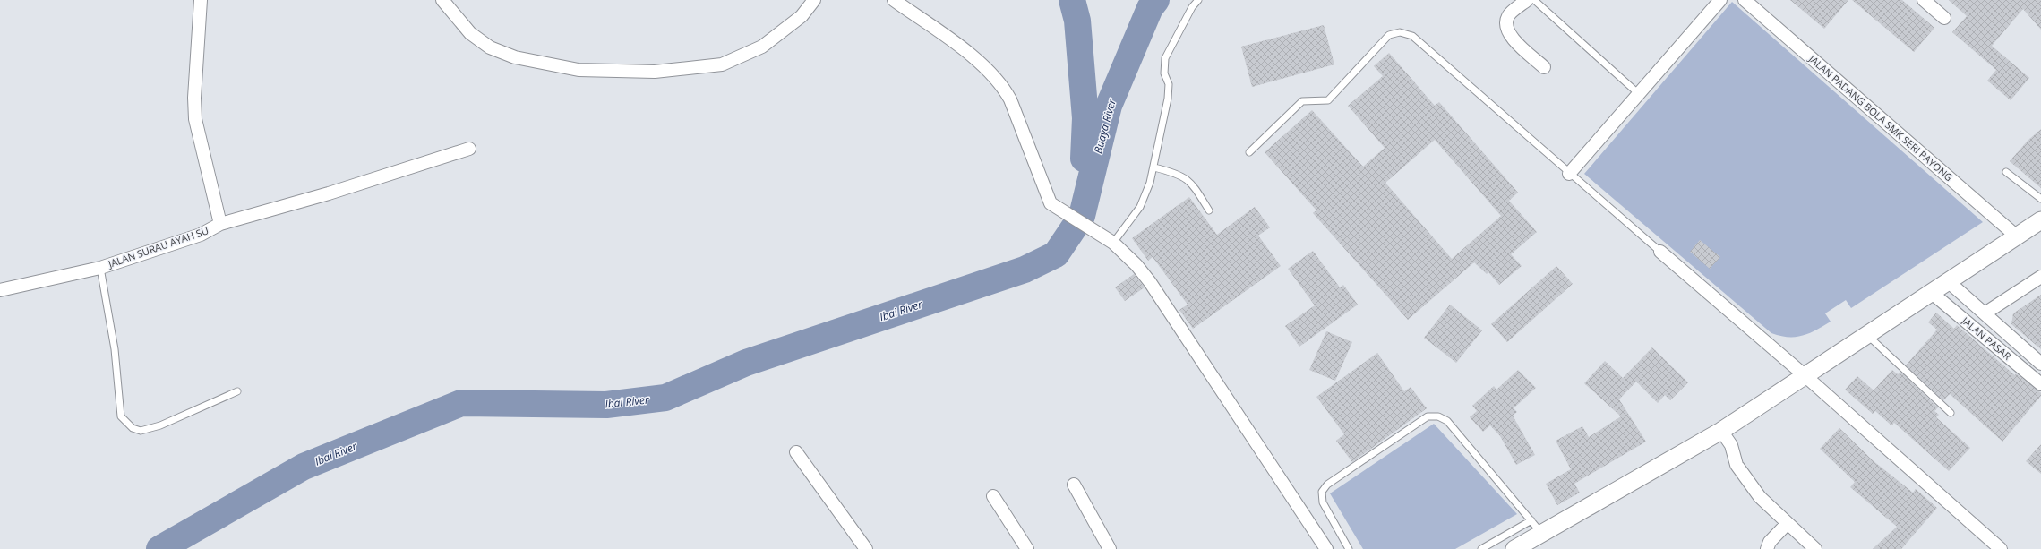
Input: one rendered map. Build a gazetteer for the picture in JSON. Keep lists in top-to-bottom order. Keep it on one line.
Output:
{"streets":{"street":["JALAN PADANG BOLA SMK SERI PAYONG","JALAN SURAU AYAH SU","JALAN PASAR"]},"water":["Buaya River","Ibai River"]}
